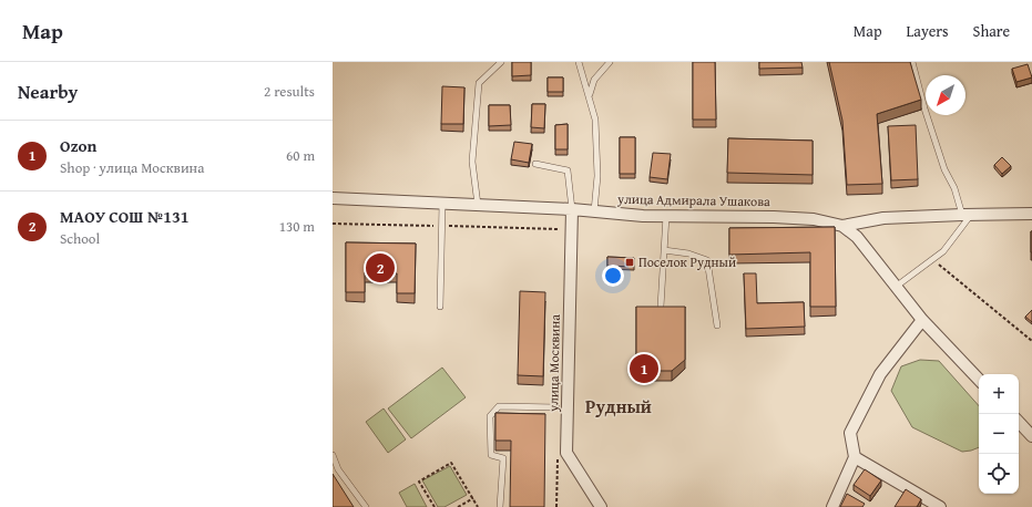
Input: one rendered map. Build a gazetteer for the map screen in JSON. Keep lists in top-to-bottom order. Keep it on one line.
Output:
{"streets":{"street":["улица Адмирала Ушакова","улица Москвина"]},"crossings":[["улица Адмирала Ушакова","улица Москвина"]],"districts":["Рудный"],"places":{"transit":["Поселок Рудный"]},"north":"bottom left","page":{"header":"Map","nav":["Map","Layers","Share"],"heading":["Nearby","2 results"],"list":[{"mark":"1","name":"Ozon","note":"Shop · улица Москвина","value":"60 m"},{"mark":"2","name":"МАОУ СОШ №131","note":"School","value":"130 m"}],"pins":["2","1"],"map_buttons":["+","−"]}}
